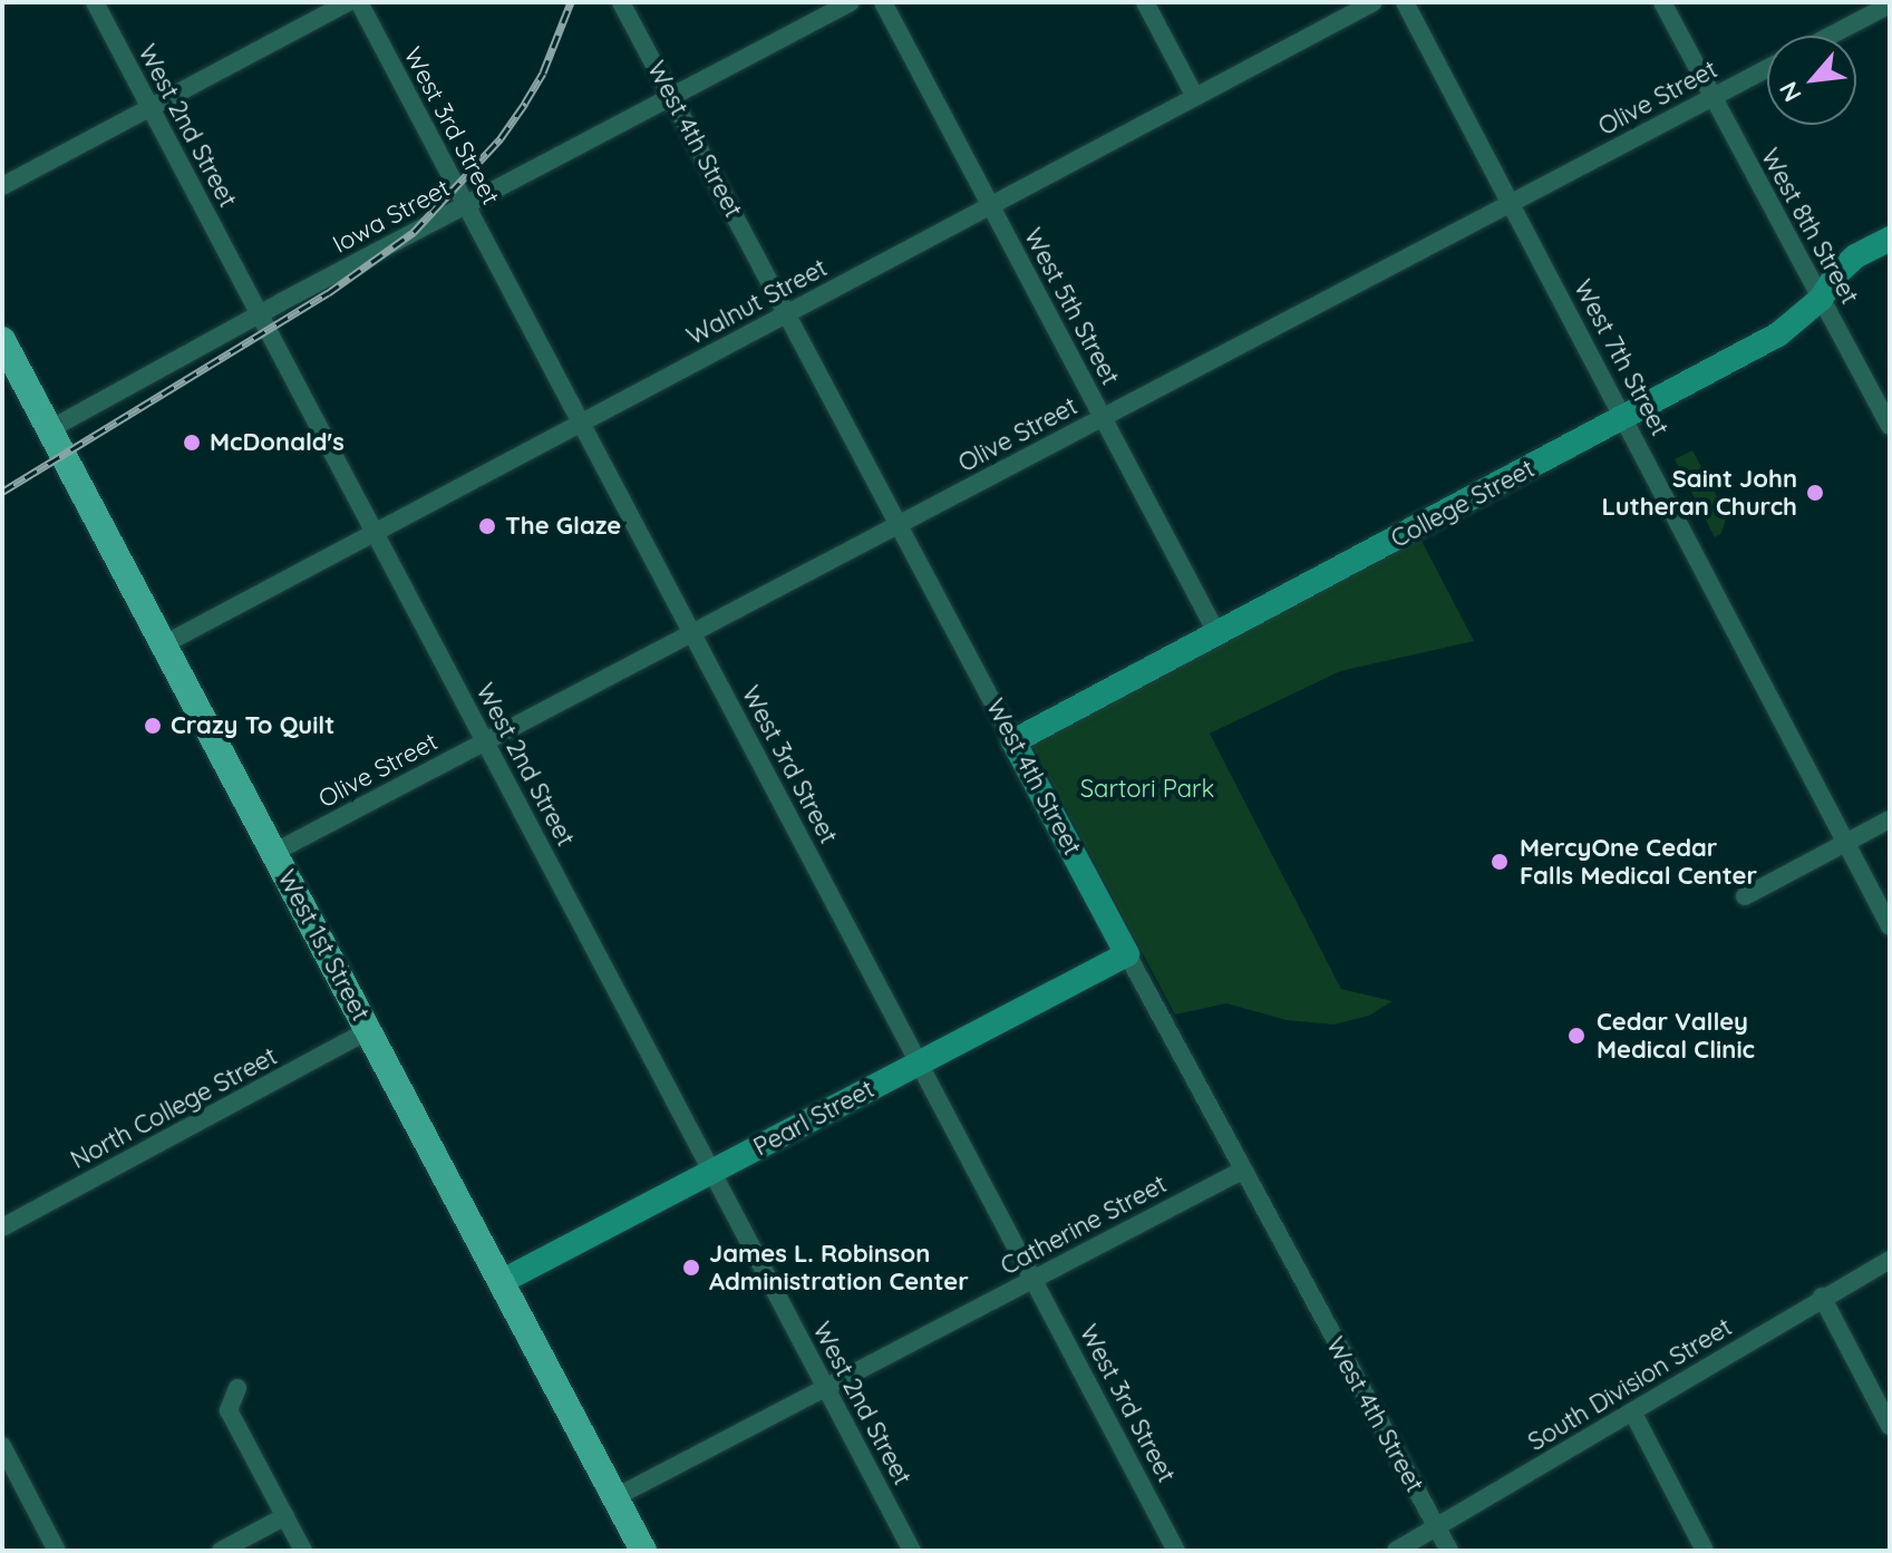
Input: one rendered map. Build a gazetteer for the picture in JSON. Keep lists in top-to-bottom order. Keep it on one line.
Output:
{"streets":{"main road":["West 1st Street"],"street":["Olive Street","West 2nd Street","West 3rd Street","West 4th Street","Iowa Street","West 8th Street","Walnut Street","West 5th Street","West 7th Street","College Street","North College Street","Pearl Street","Catherine Street","South Division Street"]},"crossings":[["Olive Street","West 2nd Street"],["Olive Street","West 3rd Street"],["Olive Street","West 4th Street"],["Olive Street","West 8th Street"],["Olive Street","West 5th Street"],["Olive Street","West 7th Street"],["Olive Street","West 1st Street"],["West 2nd Street","Iowa Street"],["West 2nd Street","Walnut Street"],["West 2nd Street","Pearl Street"],["West 2nd Street","Catherine Street"],["West 3rd Street","Iowa Street"],["West 3rd Street","Walnut Street"],["West 3rd Street","Pearl Street"],["West 3rd Street","Catherine Street"],["West 4th Street","Iowa Street"],["West 4th Street","Walnut Street"],["West 4th Street","College Street"],["West 4th Street","Pearl Street"],["West 4th Street","Catherine Street"],["West 4th Street","South Division Street"],["Iowa Street","West 1st Street"],["West 8th Street","College Street"],["Walnut Street","West 5th Street"],["Walnut Street","West 1st Street"],["West 5th Street","College Street"],["West 7th Street","College Street"],["West 1st Street","North College Street"],["West 1st Street","Pearl Street"],["West 1st Street","Catherine Street"]],"parks":["Sartori Park"],"places":["McDonald's","Saint John Lutheran Church","The Glaze","Crazy To Quilt","MercyOne Cedar Falls Medical Center","Cedar Valley Medical Clinic","James L. Robinson Administration Center"],"north":"bottom left"}
